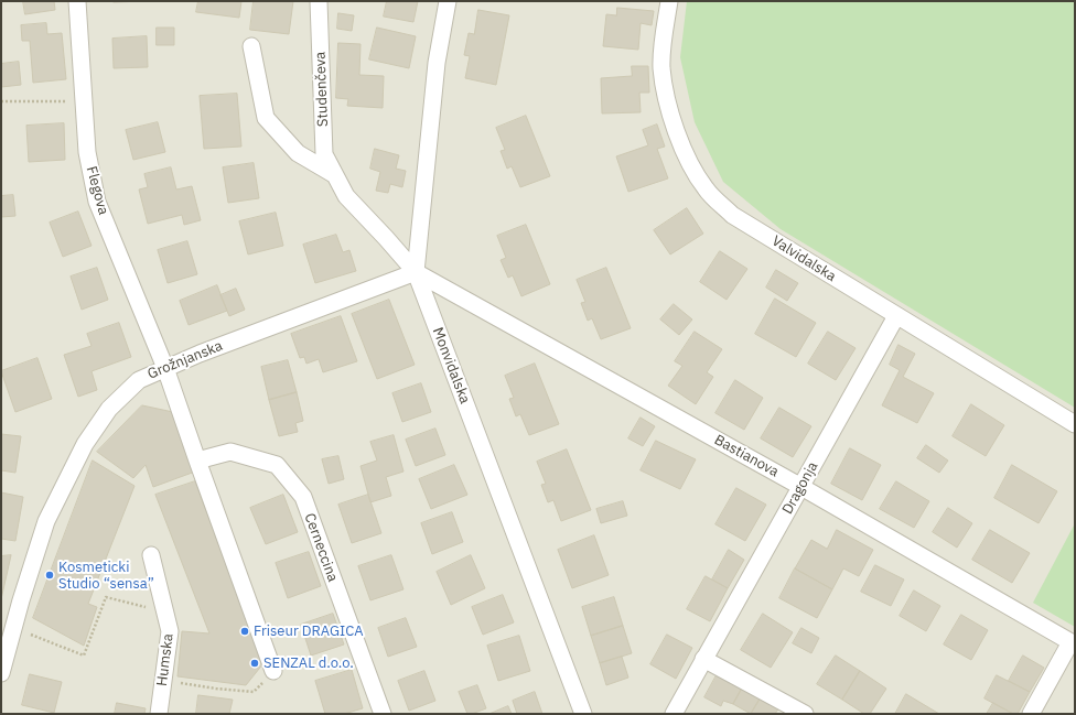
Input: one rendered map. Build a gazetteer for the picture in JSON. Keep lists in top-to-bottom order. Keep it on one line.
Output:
{"streets":{"street":["Studenčeva","Flegova","Valvidalska","Grožnjanska","Monvidalska","Bastianova","Dragonja","Cerneccina","Humska"]},"crossings":[["Studenčeva","Grožnjanska"],["Studenčeva","Monvidalska"],["Studenčeva","Bastianova"],["Flegova","Grožnjanska"],["Valvidalska","Dragonja"],["Grožnjanska","Monvidalska"],["Grožnjanska","Bastianova"],["Monvidalska","Bastianova"],["Bastianova","Dragonja"]],"places":["Kosmeticki Studio “sensa”","Friseur DRAGICA","SENZAL d.o.o."]}
